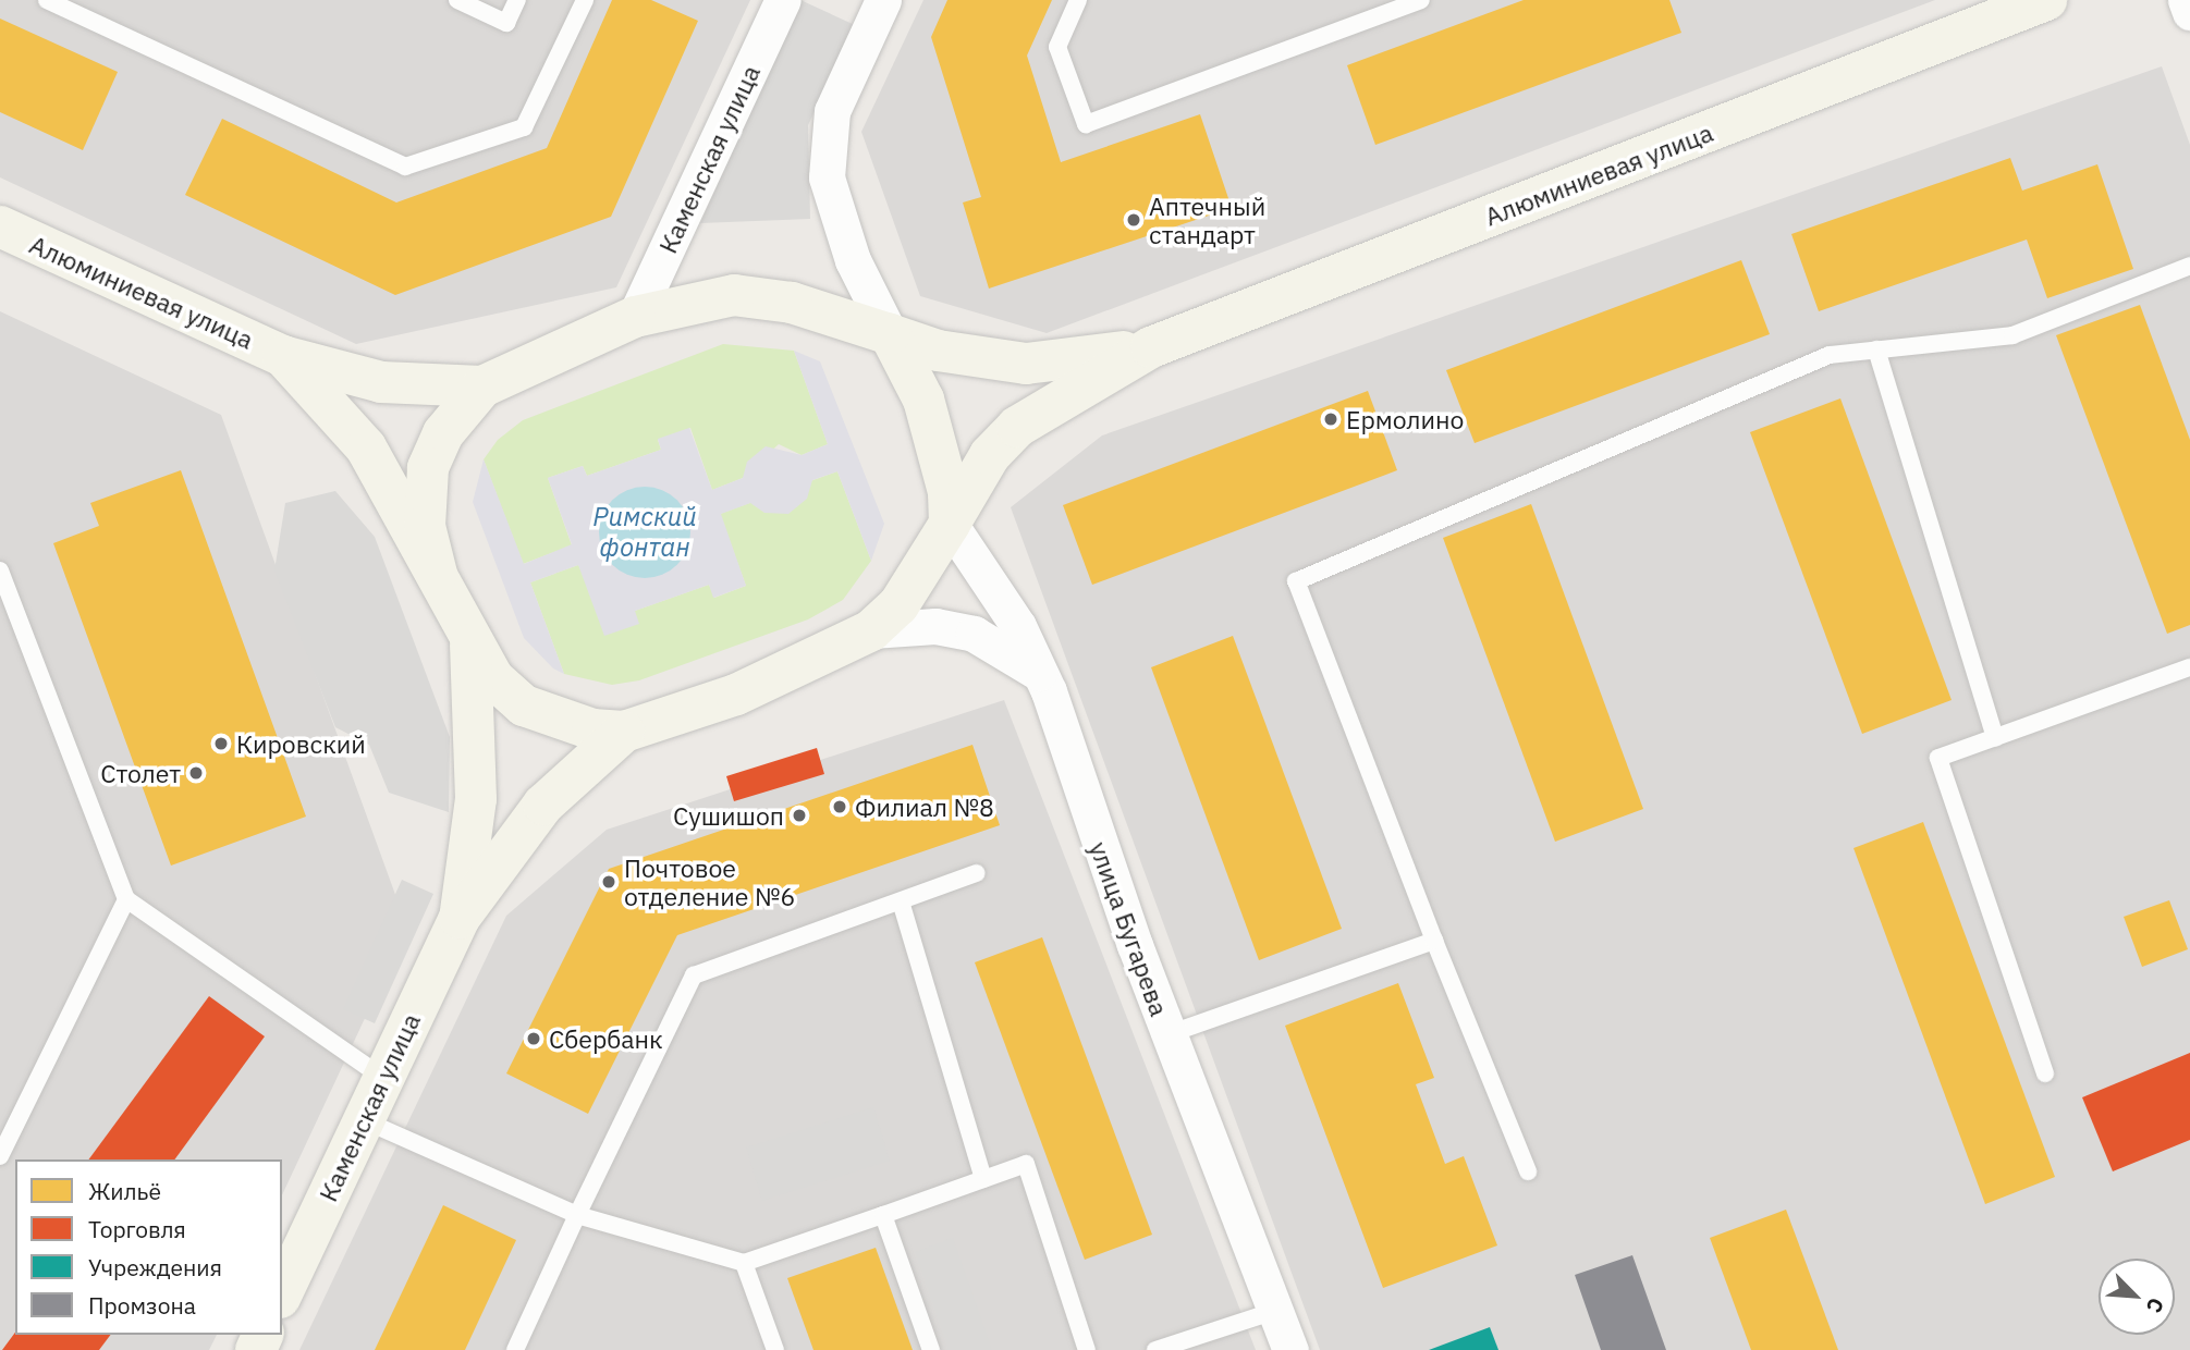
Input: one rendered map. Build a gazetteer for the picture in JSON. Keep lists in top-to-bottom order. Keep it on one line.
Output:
{"streets":{"main road":["Каменская улица","Алюминиевая улица"],"street":["улица Бугарева"]},"water":["Римский фонтан"],"places":["Аптечный стандарт","Ермолино","Кировский","Столет","Филиал №8","Сушишоп","Почтовое отделение №6","Сбербанк"],"legend":["Жильё","Торговля","Учреждения","Промзона"],"north":"bottom right"}
